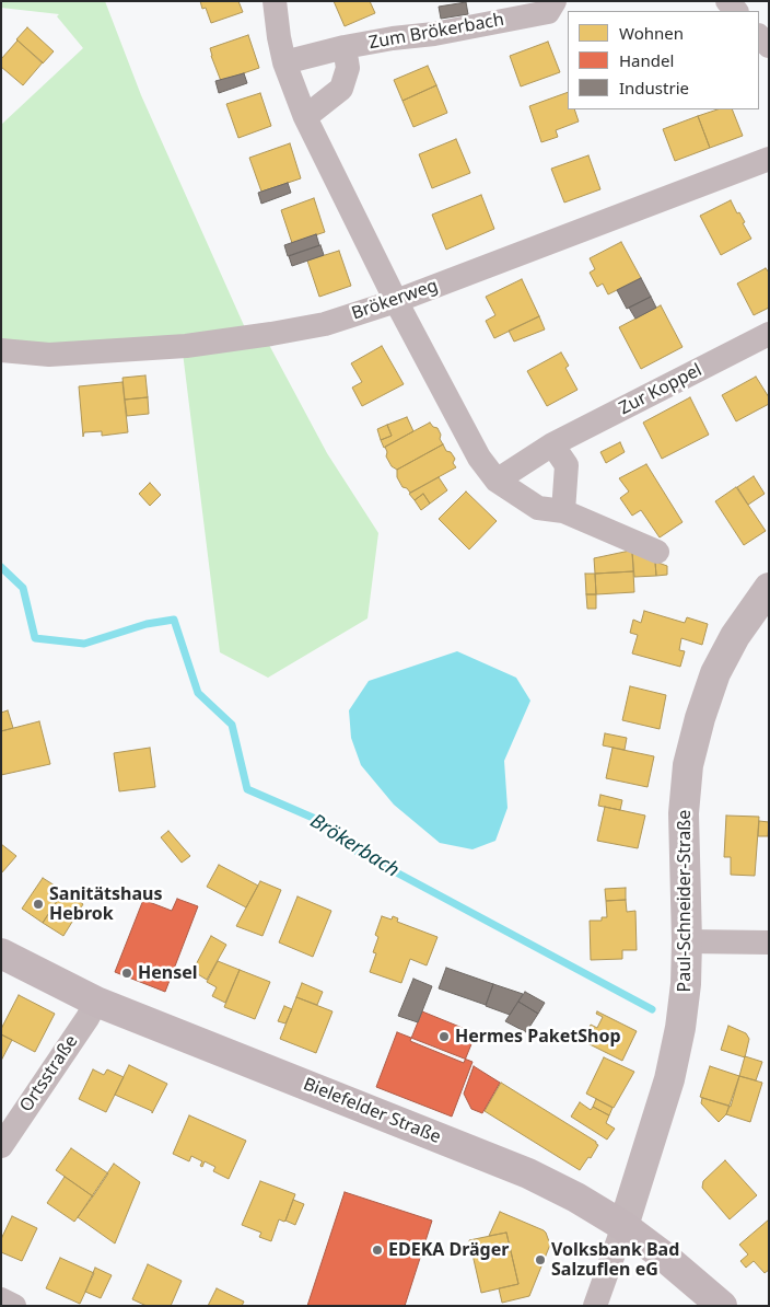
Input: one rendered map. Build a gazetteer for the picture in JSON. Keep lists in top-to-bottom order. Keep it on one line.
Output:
{"streets":{"main road":["Bielefelder Straße"],"street":["Zum Brökerbach","Brökerweg","Zur Koppel","Paul-Schneider-Straße","Ortsstraße"]},"crossings":[["Paul-Schneider-Straße","Bielefelder Straße"],["Ortsstraße","Bielefelder Straße"]],"water":["Brökerbach"],"places":["Sanitätshaus Hebrok","Hensel","Hermes PaketShop","EDEKA Dräger","Volksbank Bad Salzuflen eG"],"legend":["Wohnen","Handel","Industrie"]}
